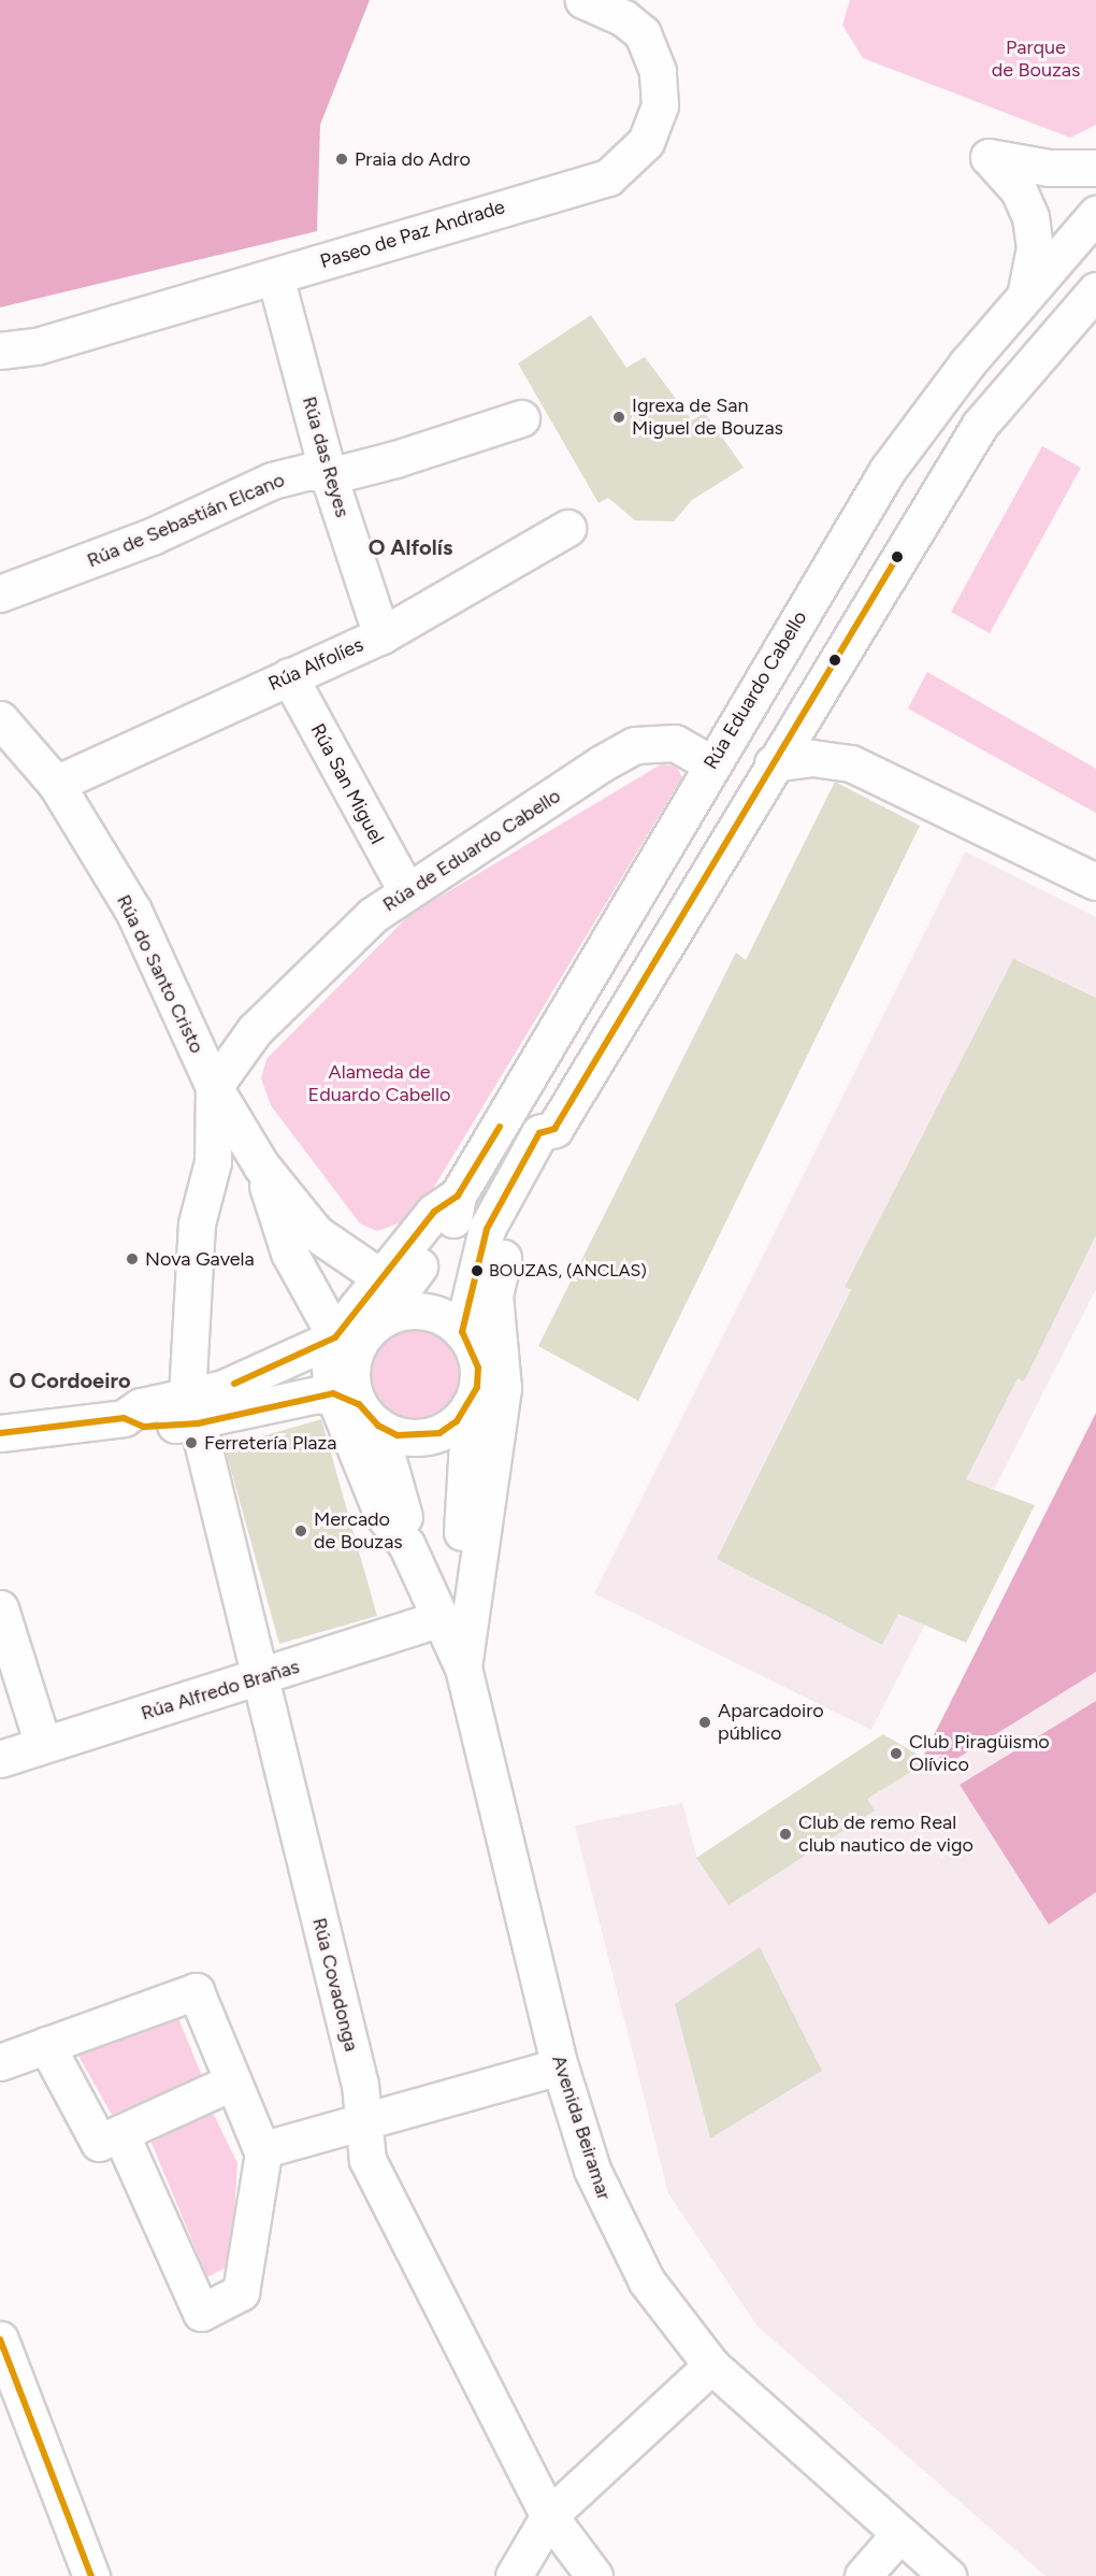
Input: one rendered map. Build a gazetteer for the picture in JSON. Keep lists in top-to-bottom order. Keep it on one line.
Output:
{"streets":{"street":["Paseo de Paz Andrade","Rúa das Reyes","Rúa de Sebastián Elcano","Rúa Alfolíes","Rúa Eduardo Cabello","Rúa San Miguel","Rúa de Eduardo Cabello","Rúa do Santo Cristo","Rúa Alfredo Brañas","Rúa Covadonga","Avenida Beiramar"]},"crossings":[["Paseo de Paz Andrade","Rúa das Reyes"],["Rúa das Reyes","Rúa de Sebastián Elcano"],["Rúa das Reyes","Rúa Alfolíes"],["Rúa Alfolíes","Rúa San Miguel"],["Rúa Alfolíes","Rúa do Santo Cristo"],["Rúa Eduardo Cabello","Rúa de Eduardo Cabello"],["Rúa Eduardo Cabello","Rúa do Santo Cristo"],["Rúa Eduardo Cabello","Avenida Beiramar"],["Rúa San Miguel","Rúa de Eduardo Cabello"],["Rúa de Eduardo Cabello","Rúa do Santo Cristo"],["Rúa do Santo Cristo","Avenida Beiramar"],["Rúa Alfredo Brañas","Rúa Covadonga"],["Rúa Alfredo Brañas","Avenida Beiramar"]],"districts":["O Alfolís","O Cordoeiro"],"parks":["Parque de Bouzas","Alameda de Eduardo Cabello"],"places":["Praia do Adro","Igrexa de San Miguel de Bouzas","Nova Gavela","BOUZAS, (ANCLAS)","Ferretería Plaza","Mercado de Bouzas","Aparcadoiro público","Club Piragüismo Olívico","Club de remo Real club nautico de vigo"]}
